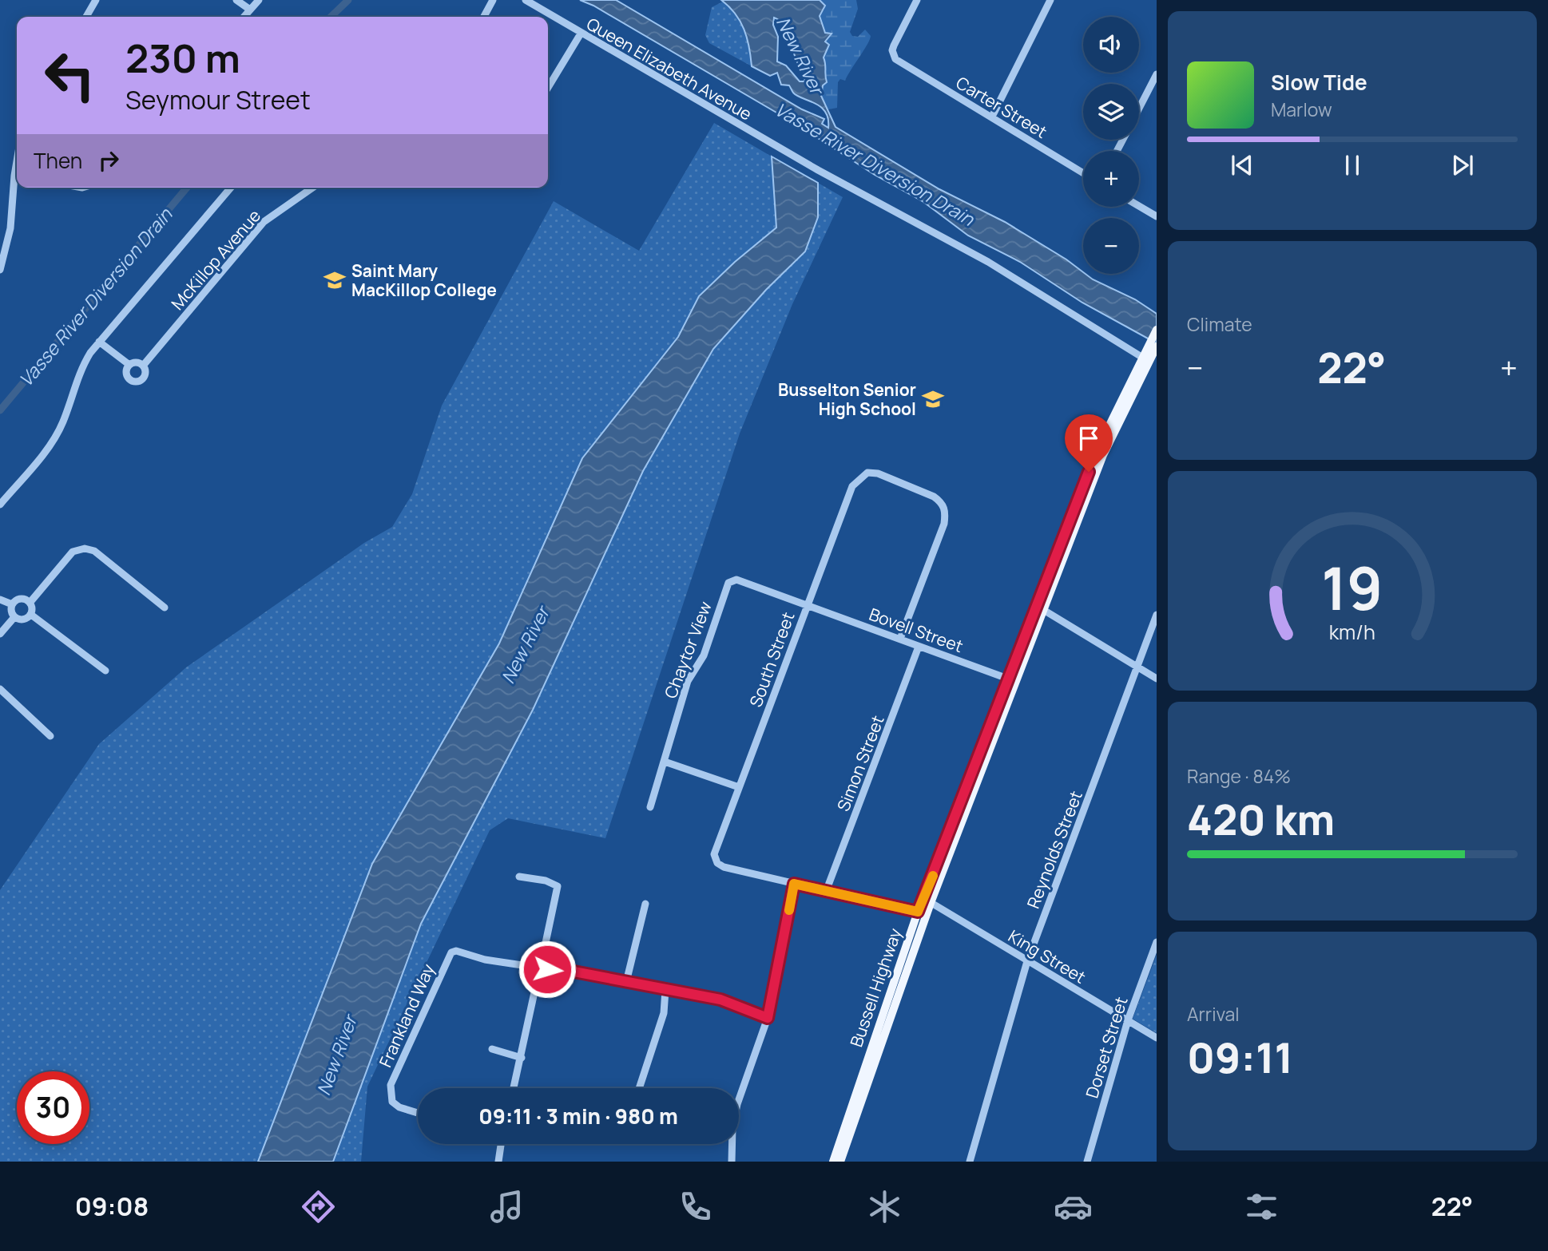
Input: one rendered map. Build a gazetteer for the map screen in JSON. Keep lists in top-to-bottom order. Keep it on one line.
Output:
{"streets":{"main road":["Bussell Highway"],"street":["Queen Elizabeth Avenue","Carter Street","McKillop Avenue","Bovell Street","Chaytor View","South Street","Simon Street","Reynolds Street","King Street","Frankland Way","Dorset Street"]},"crossings":[["Queen Elizabeth Avenue","Bussell Highway"],["Bovell Street","Chaytor View"],["Bovell Street","South Street"],["Bovell Street","Simon Street"],["Bovell Street","Bussell Highway"],["Chaytor View","South Street"],["Reynolds Street","King Street"],["King Street","Bussell Highway"],["King Street","Dorset Street"]],"water":["New River","Vasse River Diversion Drain"],"places":{"school or university":["Saint Mary MacKillop College","Busselton Senior High School"]},"page":{"map_buttons":["+","−"],"turn":["230 m","Seymour Street"],"song":["Slow Tide","Marlow"],"then":"Then","tile":["Climate",["Range · 84%","420 km"],["Arrival","09:11"]],"heat":["−","22°","+"],"limit":"30","trip":"09:11 · 3 min · 980 m","tabs":["09:08","22°"],"gauge":["19","km/h"]}}
